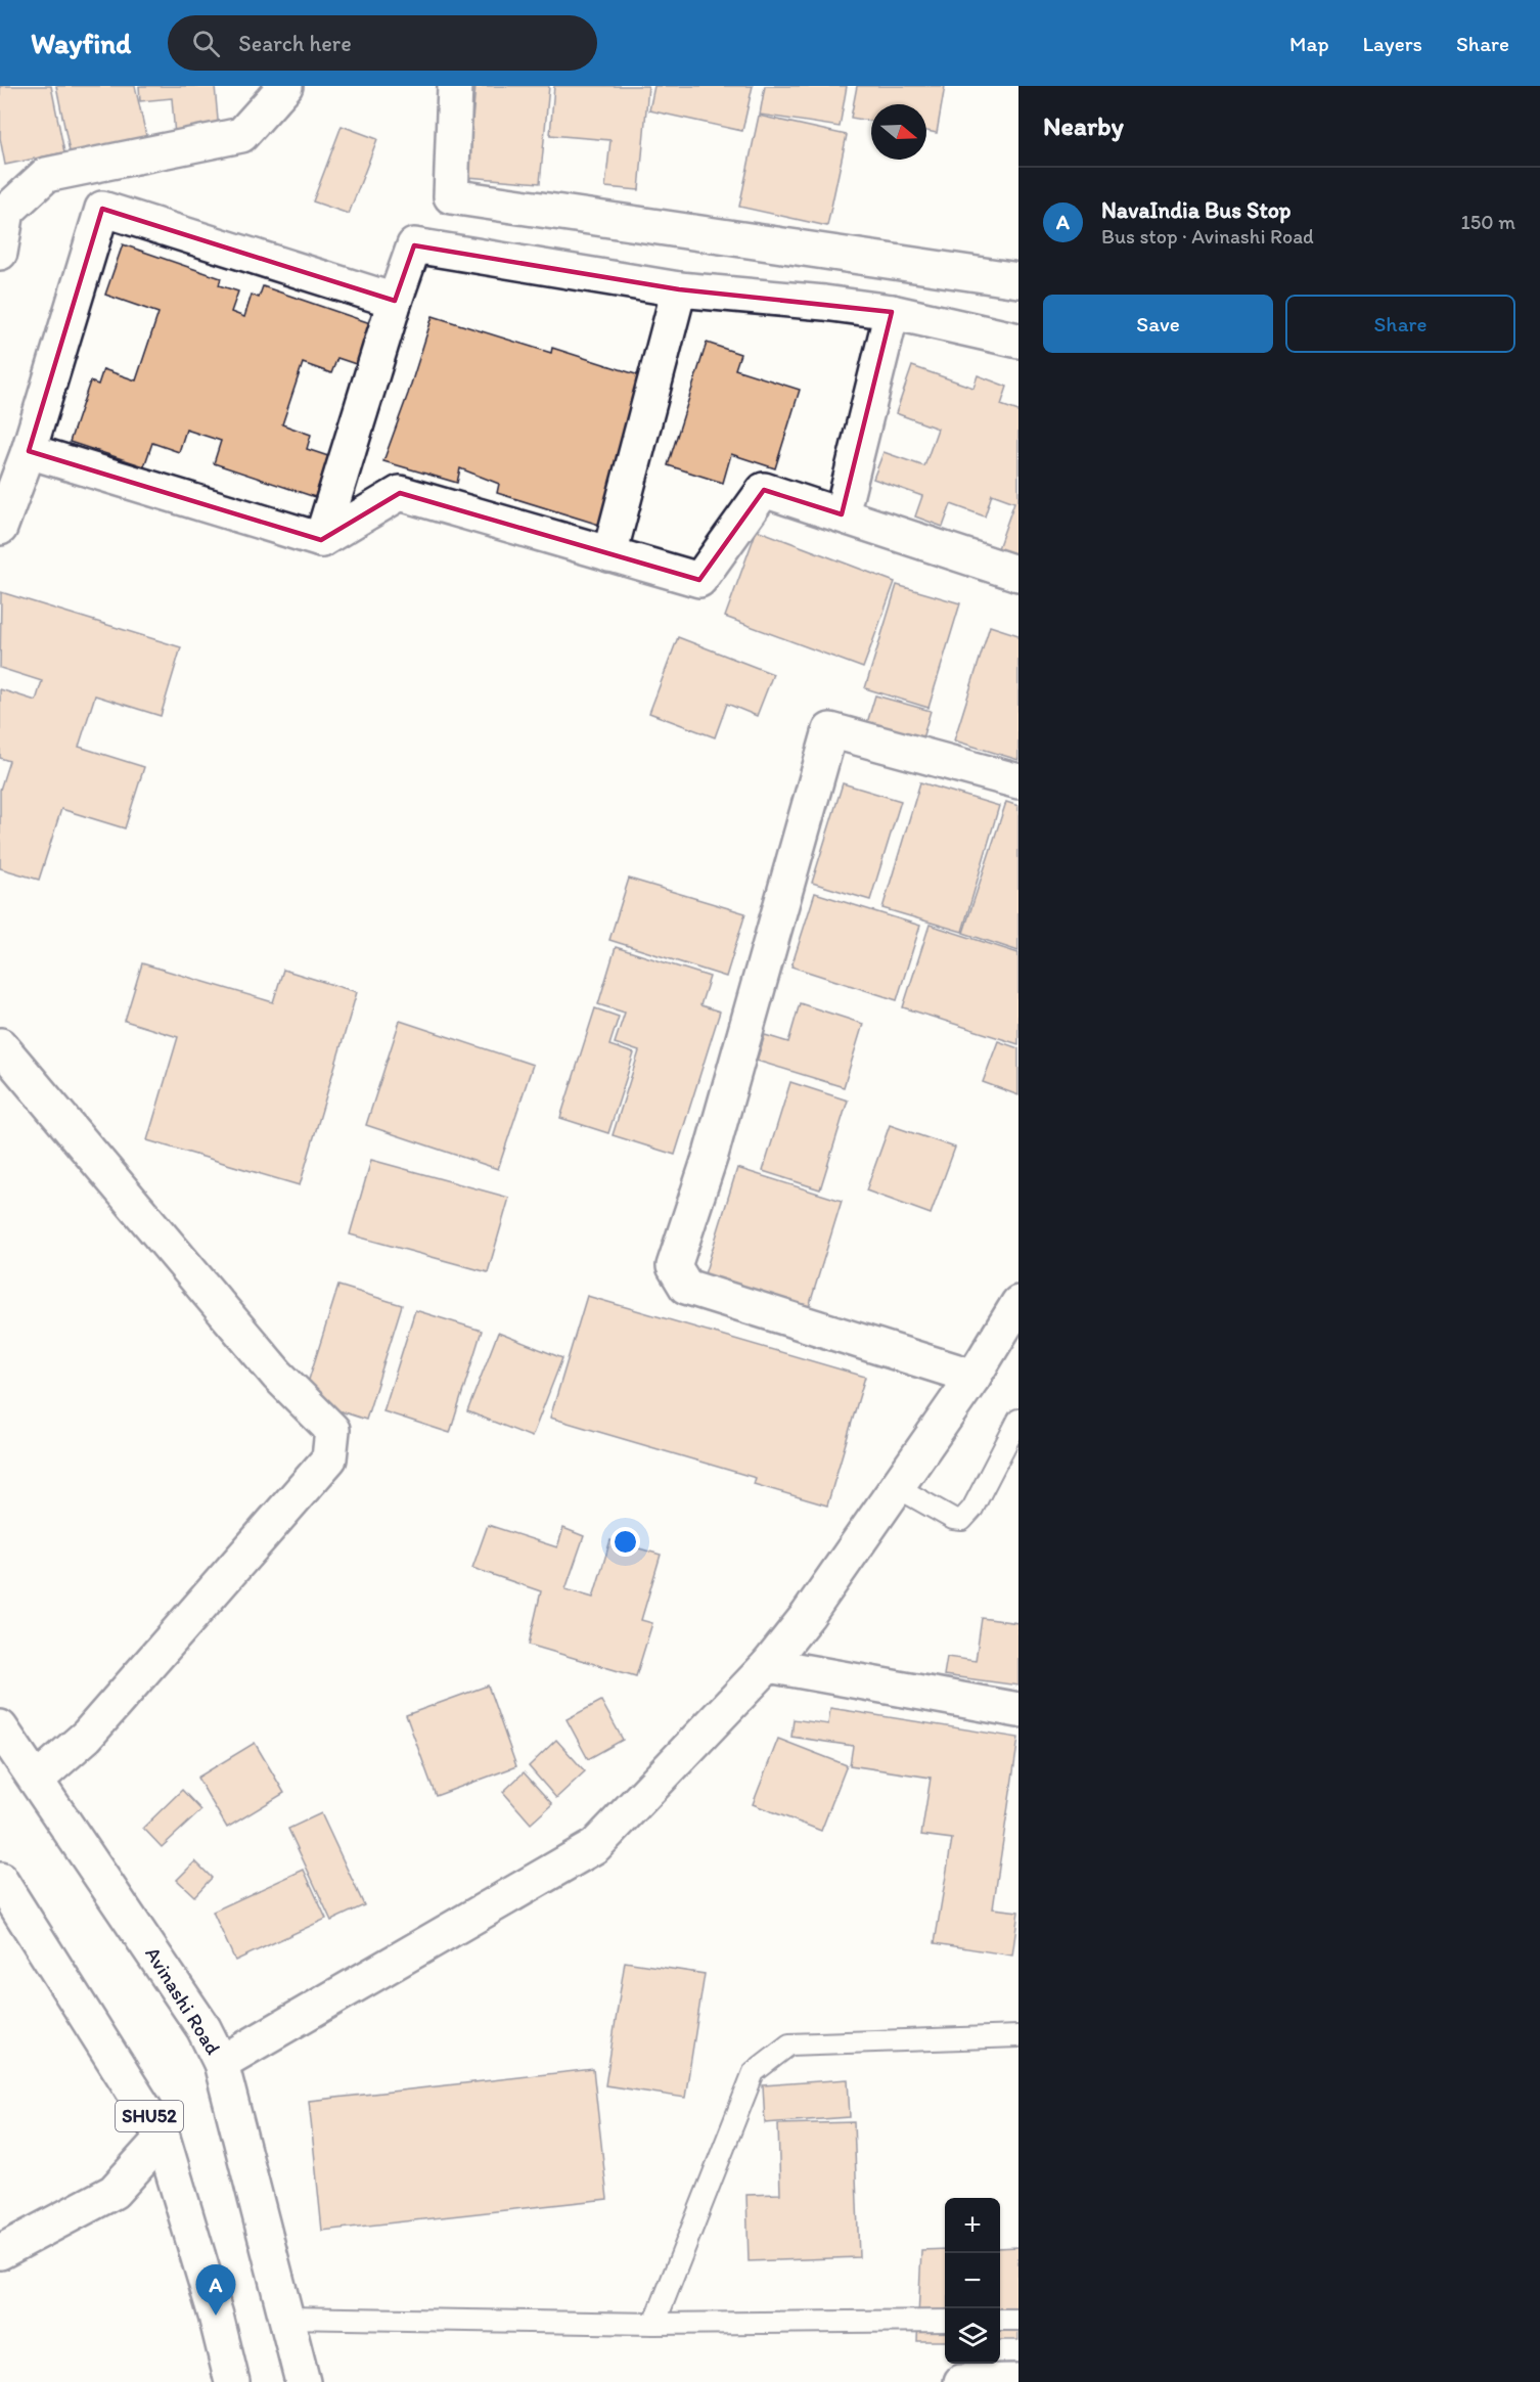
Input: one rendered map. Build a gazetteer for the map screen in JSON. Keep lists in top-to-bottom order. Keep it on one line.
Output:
{"streets":{"street":["Avinashi Road","SHU52"]},"north":"right","page":{"header":"Wayfind","search":"Search here","nav":["Map","Layers","Share"],"heading":"Nearby","list":[{"mark":"A","name":"NavaIndia Bus Stop","note":"Bus stop · Avinashi Road","value":"150 m"}],"buttons":["Save","Share"],"map_buttons":["+","−"],"pins":"A"}}
